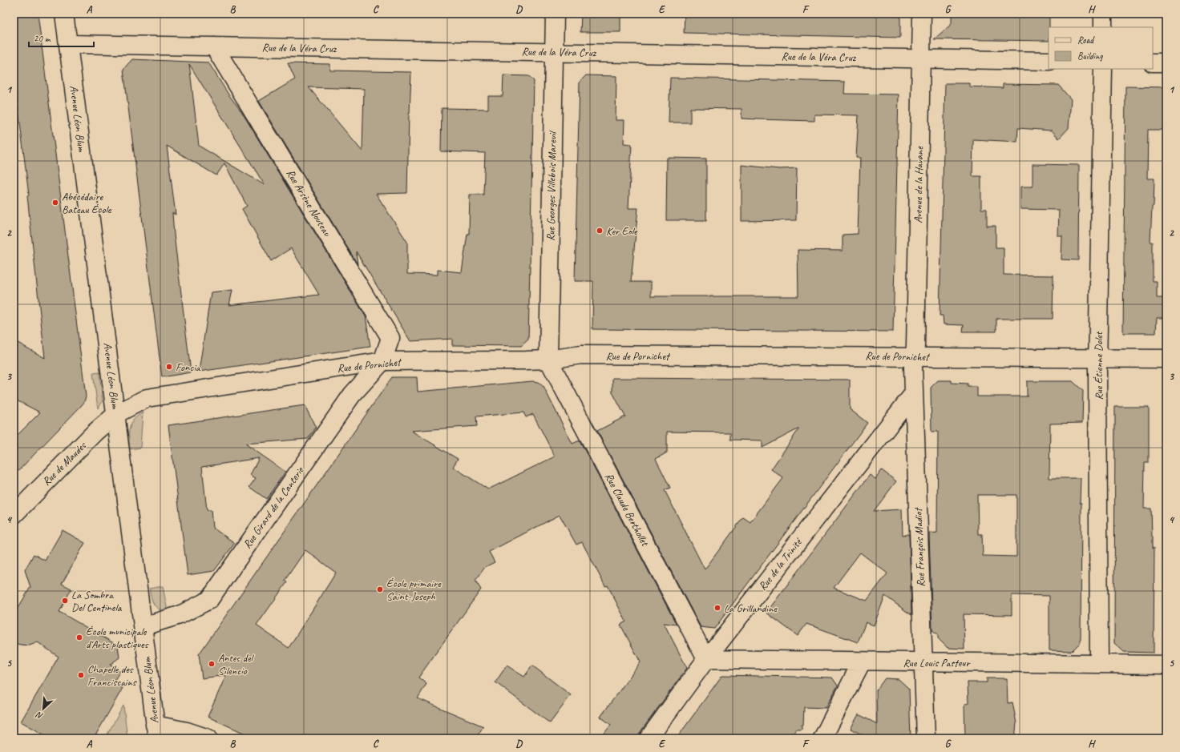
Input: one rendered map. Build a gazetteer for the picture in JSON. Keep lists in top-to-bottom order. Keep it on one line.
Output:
{"streets":{"street":["Rue de la Véra Cruz","Avenue Léon Blum","Avenue de la Havane","Rue Georges Villebois Mareuil","Rue Arsène Nouteau","Rue de Pornichet","Rue Étienne Dolet","Rue de Maudes","Rue Girard de la Canterie","Rue Claude Berthollet","Rue François Madiot","Rue de la Trinité","Rue Louis Pasteur"]},"crossings":[["Rue de la Véra Cruz","Avenue Léon Blum"],["Rue de la Véra Cruz","Avenue de la Havane"],["Rue de la Véra Cruz","Rue Georges Villebois Mareuil"],["Rue de la Véra Cruz","Rue Arsène Nouteau"],["Avenue Léon Blum","Rue de Pornichet"],["Avenue Léon Blum","Rue de Maudes"],["Avenue Léon Blum","Rue Girard de la Canterie"],["Avenue de la Havane","Rue de Pornichet"],["Avenue de la Havane","Rue François Madiot"],["Rue Georges Villebois Mareuil","Rue de Pornichet"],["Rue Georges Villebois Mareuil","Rue Claude Berthollet"],["Rue Arsène Nouteau","Rue de Pornichet"],["Rue Arsène Nouteau","Rue Girard de la Canterie"],["Rue de Pornichet","Rue Étienne Dolet"],["Rue de Pornichet","Rue de Maudes"],["Rue de Pornichet","Rue Girard de la Canterie"],["Rue de Pornichet","Rue Claude Berthollet"],["Rue de Pornichet","Rue François Madiot"],["Rue Étienne Dolet","Rue Louis Pasteur"],["Rue Claude Berthollet","Rue de la Trinité"],["Rue Claude Berthollet","Rue Louis Pasteur"],["Rue François Madiot","Rue de la Trinité"],["Rue François Madiot","Rue Louis Pasteur"],["Rue de la Trinité","Rue Louis Pasteur"]],"places":["Abécédaire Bateau École","Ker Eole","Foncia","École primaire Saint-Joseph","La Sombra Del Centinela","La Grillandine","École municipale d'Arts plastiques","Antes del Silencio","Chapelle des Franciscains"],"legend":["Road","Building"],"scale_bar":"20 m","north":"bottom left","grid":{"columns":["A","B","C","D","E","F","G","H"],"rows":["1","2","3","4","5"]}}
